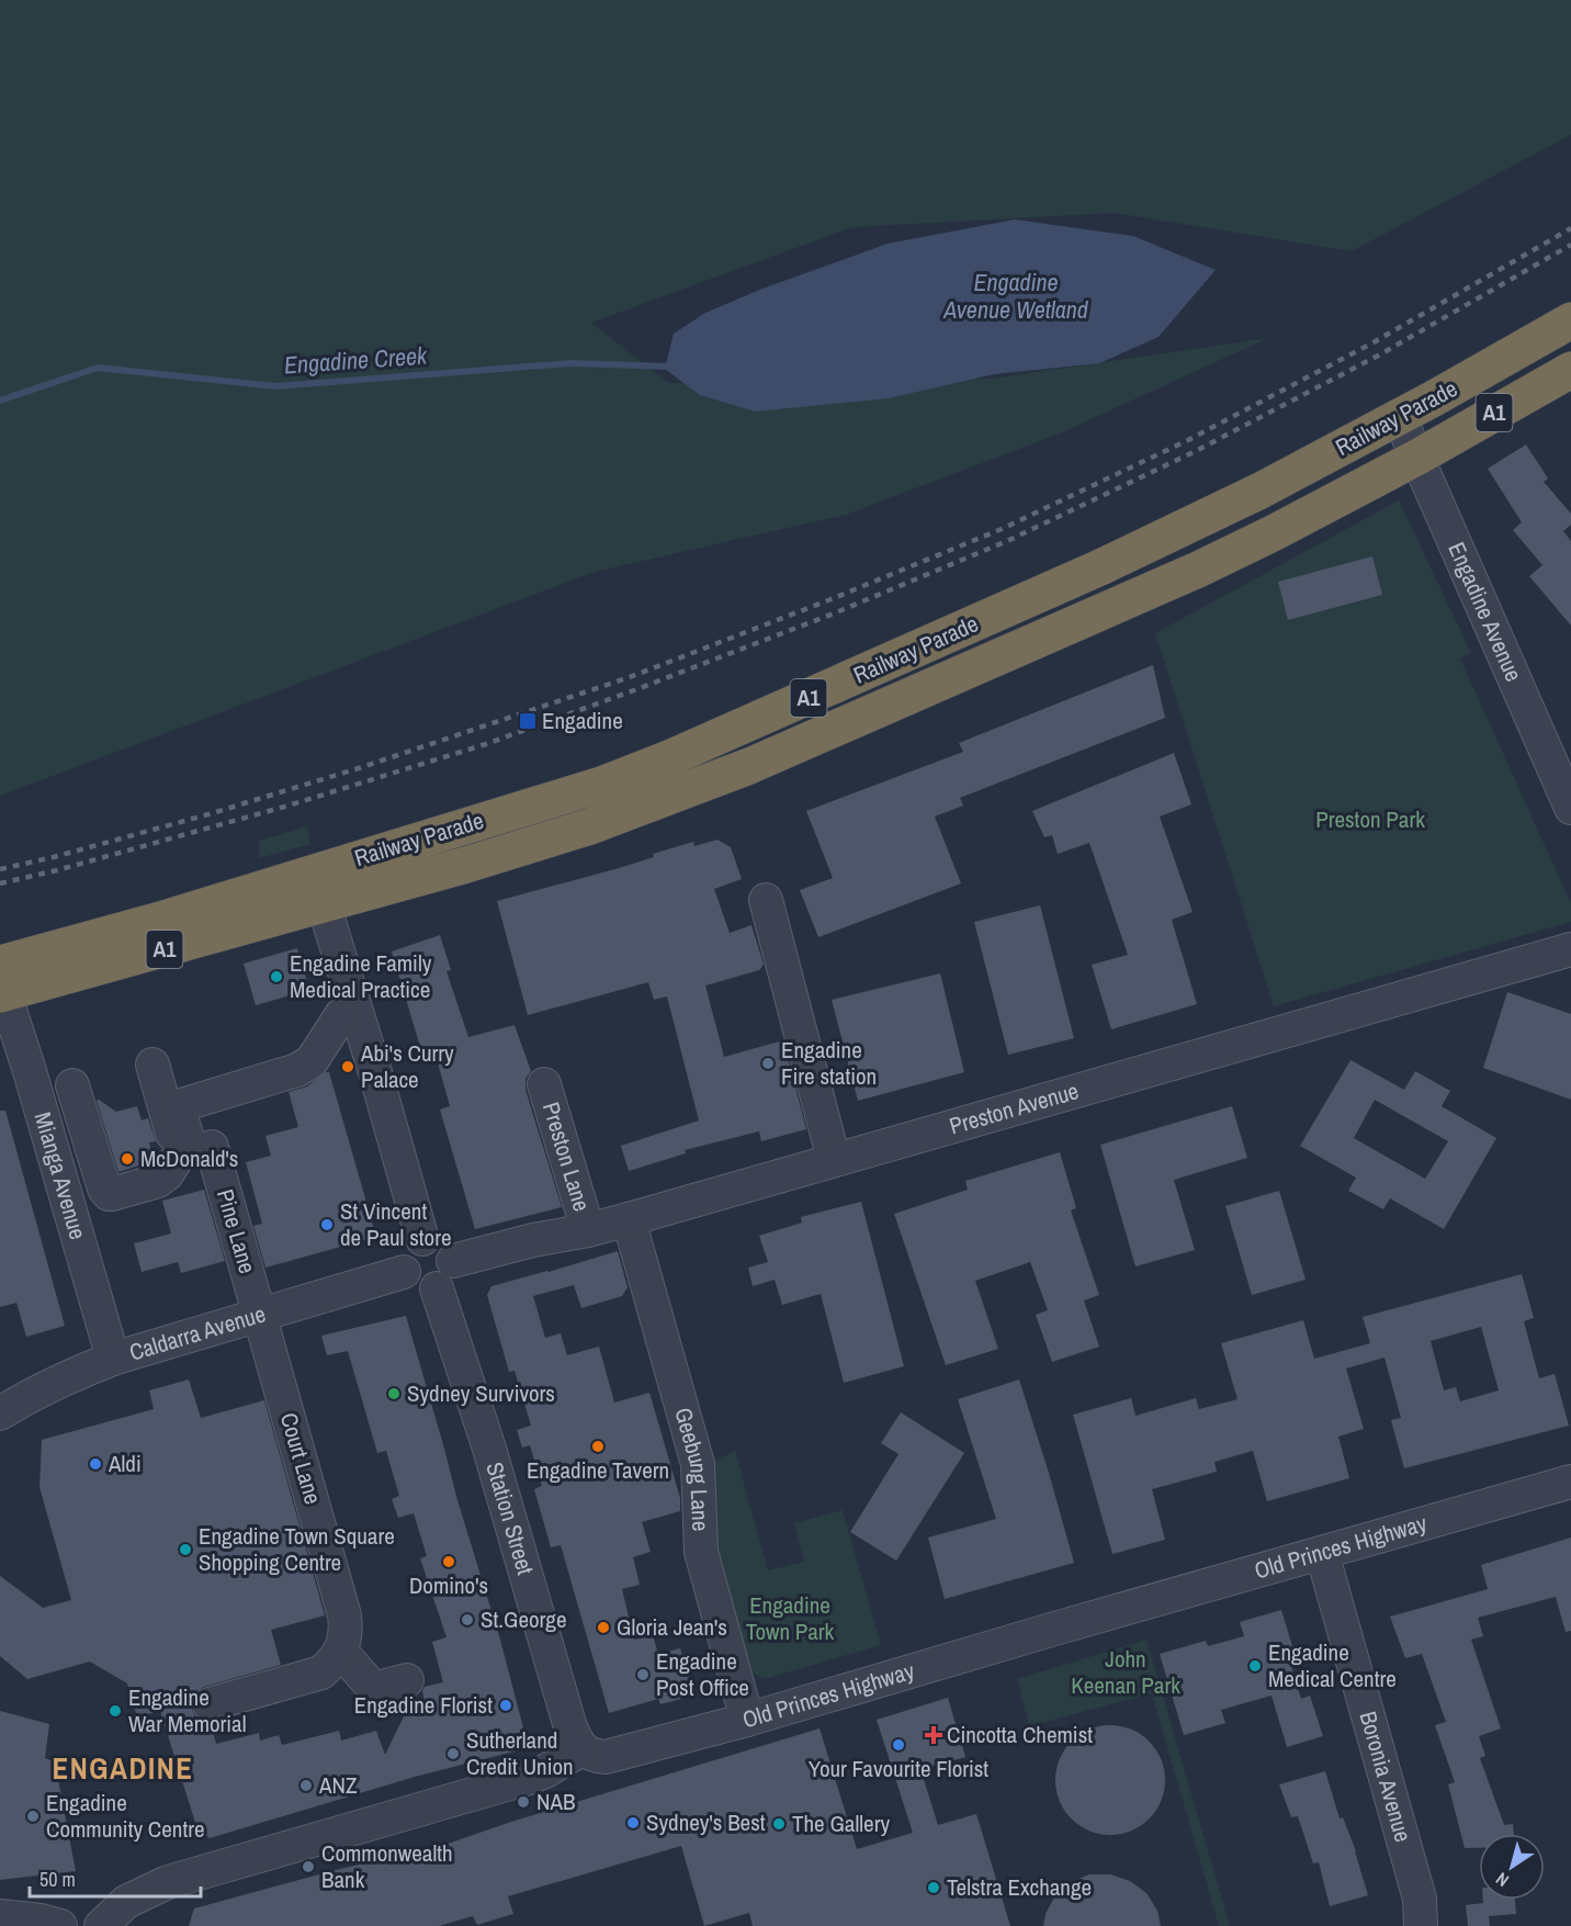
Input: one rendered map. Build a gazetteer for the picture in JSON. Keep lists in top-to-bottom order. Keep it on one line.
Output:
{"streets":{"highway":["A1","Railway Parade"],"street":["Engadine Avenue","Preston Avenue","Preston Lane","Mianga Avenue","Pine Lane","Caldarra Avenue","Court Lane","Geebung Lane","Station Street","Old Princes Highway","Boronia Avenue"]},"crossings":[["Railway Parade","Engadine Avenue"],["Railway Parade","Mianga Avenue"],["Preston Avenue","Preston Lane"],["Preston Avenue","Caldarra Avenue"],["Preston Avenue","Geebung Lane"],["Preston Avenue","Station Street"],["Mianga Avenue","Caldarra Avenue"],["Pine Lane","Caldarra Avenue"],["Pine Lane","Court Lane"],["Caldarra Avenue","Court Lane"],["Caldarra Avenue","Station Street"],["Geebung Lane","Old Princes Highway"],["Station Street","Old Princes Highway"],["Old Princes Highway","Boronia Avenue"]],"districts":["ENGADINE"],"water":["Engadine Avenue Wetland","Engadine Creek"],"parks":["Preston Park","Engadine Town Park","John Keenan Park"],"places":{"transit":["Engadine"],"other":["Engadine Family Medical Practice","Engadine Fire station","Abi's Curry Palace","McDonald's","St Vincent de Paul store","Sydney Survivors","Engadine Tavern","Aldi","Engadine Town Square Shopping Centre","Domino's","St.George","Gloria Jean's","Engadine Medical Centre","Engadine Post Office","Engadine Florist","Engadine War Memorial","Your Favourite Florist","Sutherland Credit Union","ANZ","NAB","Engadine Community Centre","Sydney's Best","The Gallery","Commonwealth Bank","Telstra Exchange"],"health":["Cincotta Chemist"]},"scale_bar":"50 m","north":"bottom left"}
